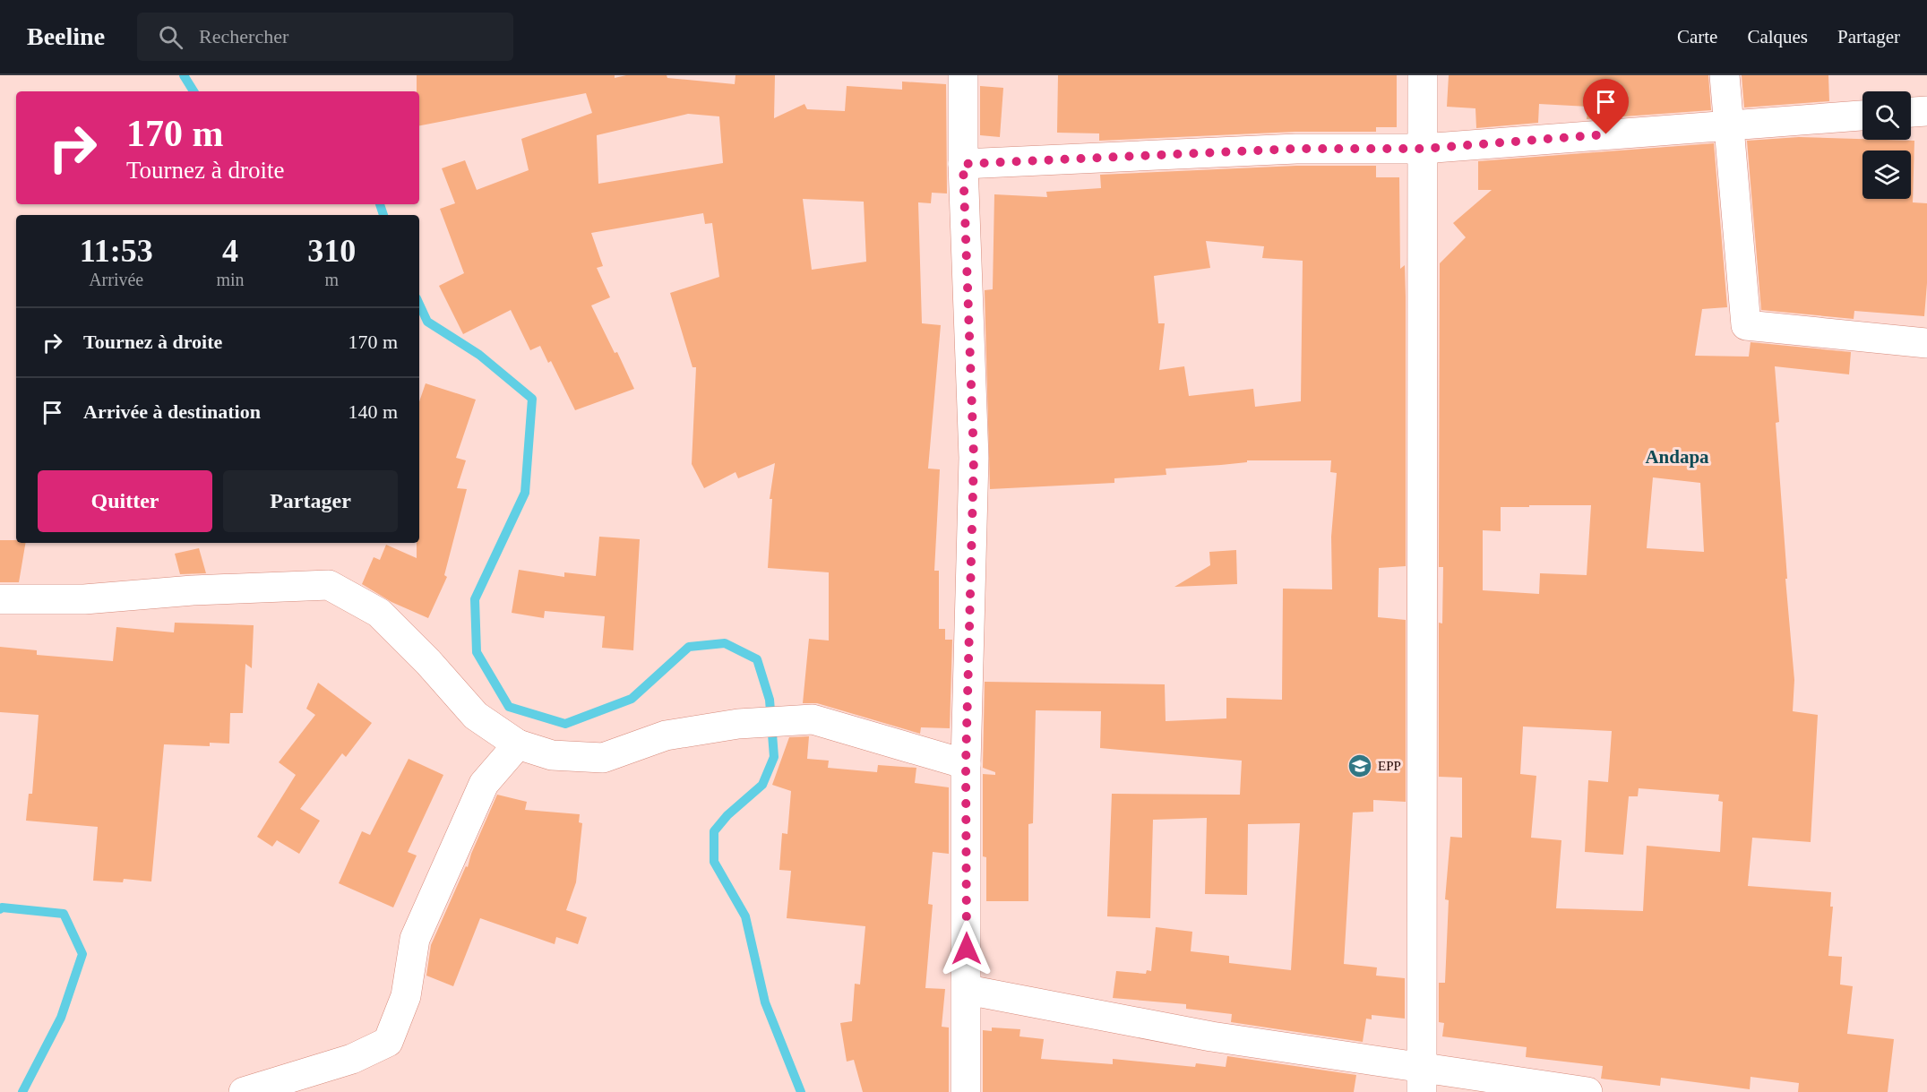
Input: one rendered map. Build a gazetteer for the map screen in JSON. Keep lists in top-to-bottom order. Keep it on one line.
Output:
{"districts":["Andapa"],"places":{"school or university":["EPP"]},"page":{"header":"Beeline","search":"Rechercher","nav":["Carte","Calques","Partager"],"turn":["170 m","Tournez à droite"],"eta":["11:53","Arrivée","4","min","310","m"],"list":[{"name":"Tournez à droite","value":"170 m"},{"name":"Arrivée à destination","value":"140 m"}],"buttons":["Quitter","Partager"]}}
